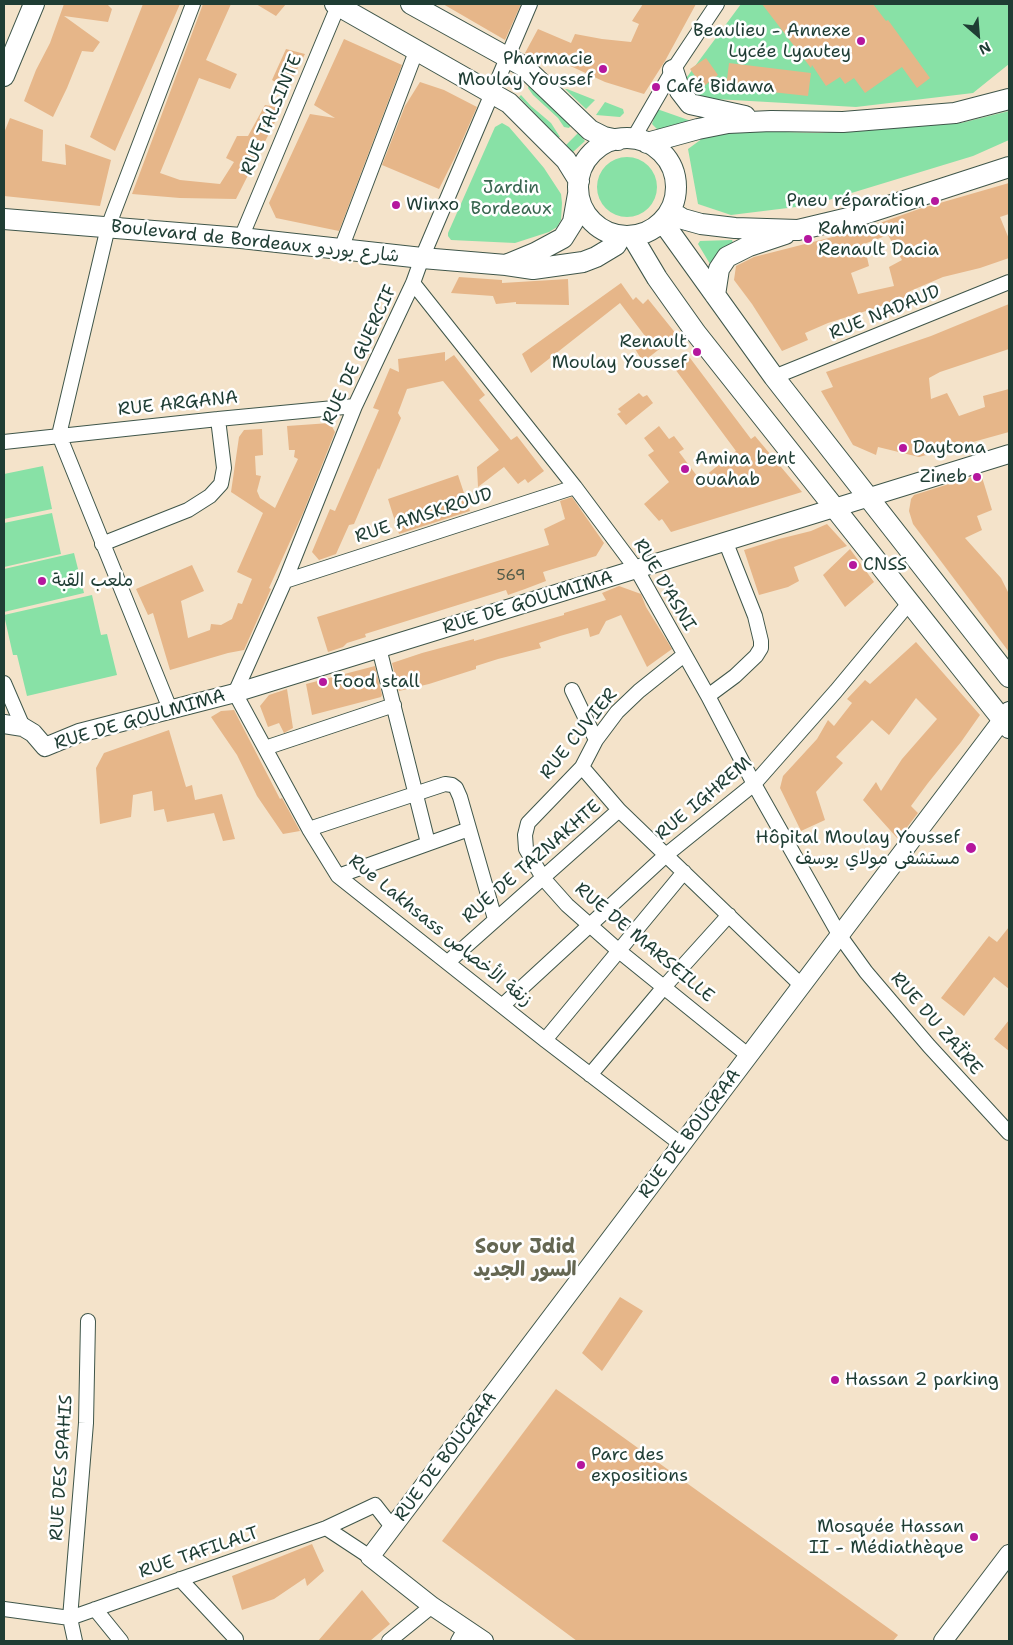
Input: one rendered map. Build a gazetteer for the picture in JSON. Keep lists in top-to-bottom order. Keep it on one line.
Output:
{"streets":{"main road":["Boulevard de Bordeaux شارع بوردو"],"street":["RUE TALSINTE","RUE NADAUD","RUE DE GUERCIF","RUE ARGANA","RUE AMSKROUD","RUE D'ASNI","RUE DE GOULMIMA","RUE CUVIER","RUE IGHREM","RUE DE TAZNAKHTE","Rue Lakhsass زنقة الأخصاص","RUE DE MARSEILLE","RUE DU ZAÏRE","RUE DE BOUCRAA","RUE DES SPAHIS","RUE TAFILALT"]},"crossings":[["RUE TALSINTE","Boulevard de Bordeaux شارع بوردو"],["Boulevard de Bordeaux شارع بوردو","RUE DE GUERCIF"],["RUE DE GUERCIF","RUE ARGANA"],["RUE DE GUERCIF","RUE AMSKROUD"],["RUE DE GUERCIF","RUE D'ASNI"],["RUE DE GUERCIF","RUE DE GOULMIMA"],["RUE DE GUERCIF","Rue Lakhsass زنقة الأخصاص"],["RUE AMSKROUD","RUE D'ASNI"],["RUE D'ASNI","RUE DE GOULMIMA"],["RUE D'ASNI","RUE CUVIER"],["RUE D'ASNI","RUE IGHREM"],["RUE D'ASNI","RUE DU ZAÏRE"],["RUE D'ASNI","RUE DE BOUCRAA"],["RUE DE GOULMIMA","Rue Lakhsass زنقة الأخصاص"],["RUE CUVIER","RUE DE MARSEILLE"],["RUE IGHREM","Rue Lakhsass زنقة الأخصاص"],["RUE IGHREM","RUE DE MARSEILLE"],["RUE DE TAZNAKHTE","Rue Lakhsass زنقة الأخصاص"],["RUE DE TAZNAKHTE","RUE DE MARSEILLE"],["Rue Lakhsass زنقة الأخصاص","RUE DE BOUCRAA"],["RUE DE MARSEILLE","RUE DE BOUCRAA"],["RUE DU ZAÏRE","RUE DE BOUCRAA"],["RUE DE BOUCRAA","RUE TAFILALT"],["RUE DES SPAHIS","RUE TAFILALT"]],"districts":["Sour Jdid السور الجديد"],"parks":["Jardin Bordeaux"],"places":["Beaulieu - Annexe Lycée Lyautey","Pharmacie Moulay Youssef","Café Bidawa","Pneu réparation","Winxo","Rahmouni Renault Dacia","Renault Moulay Youssef","Daytona","Amina bent ouahab","Zineb","CNSS","ملعب القبة","Food stall","Hôpital Moulay Youssef مستشفى مولاي يوسف","Hassan 2 parking","Parc des expositions","Mosquée Hassan II - Médiathèque"],"house_numbers":["569"],"north":"bottom right"}
